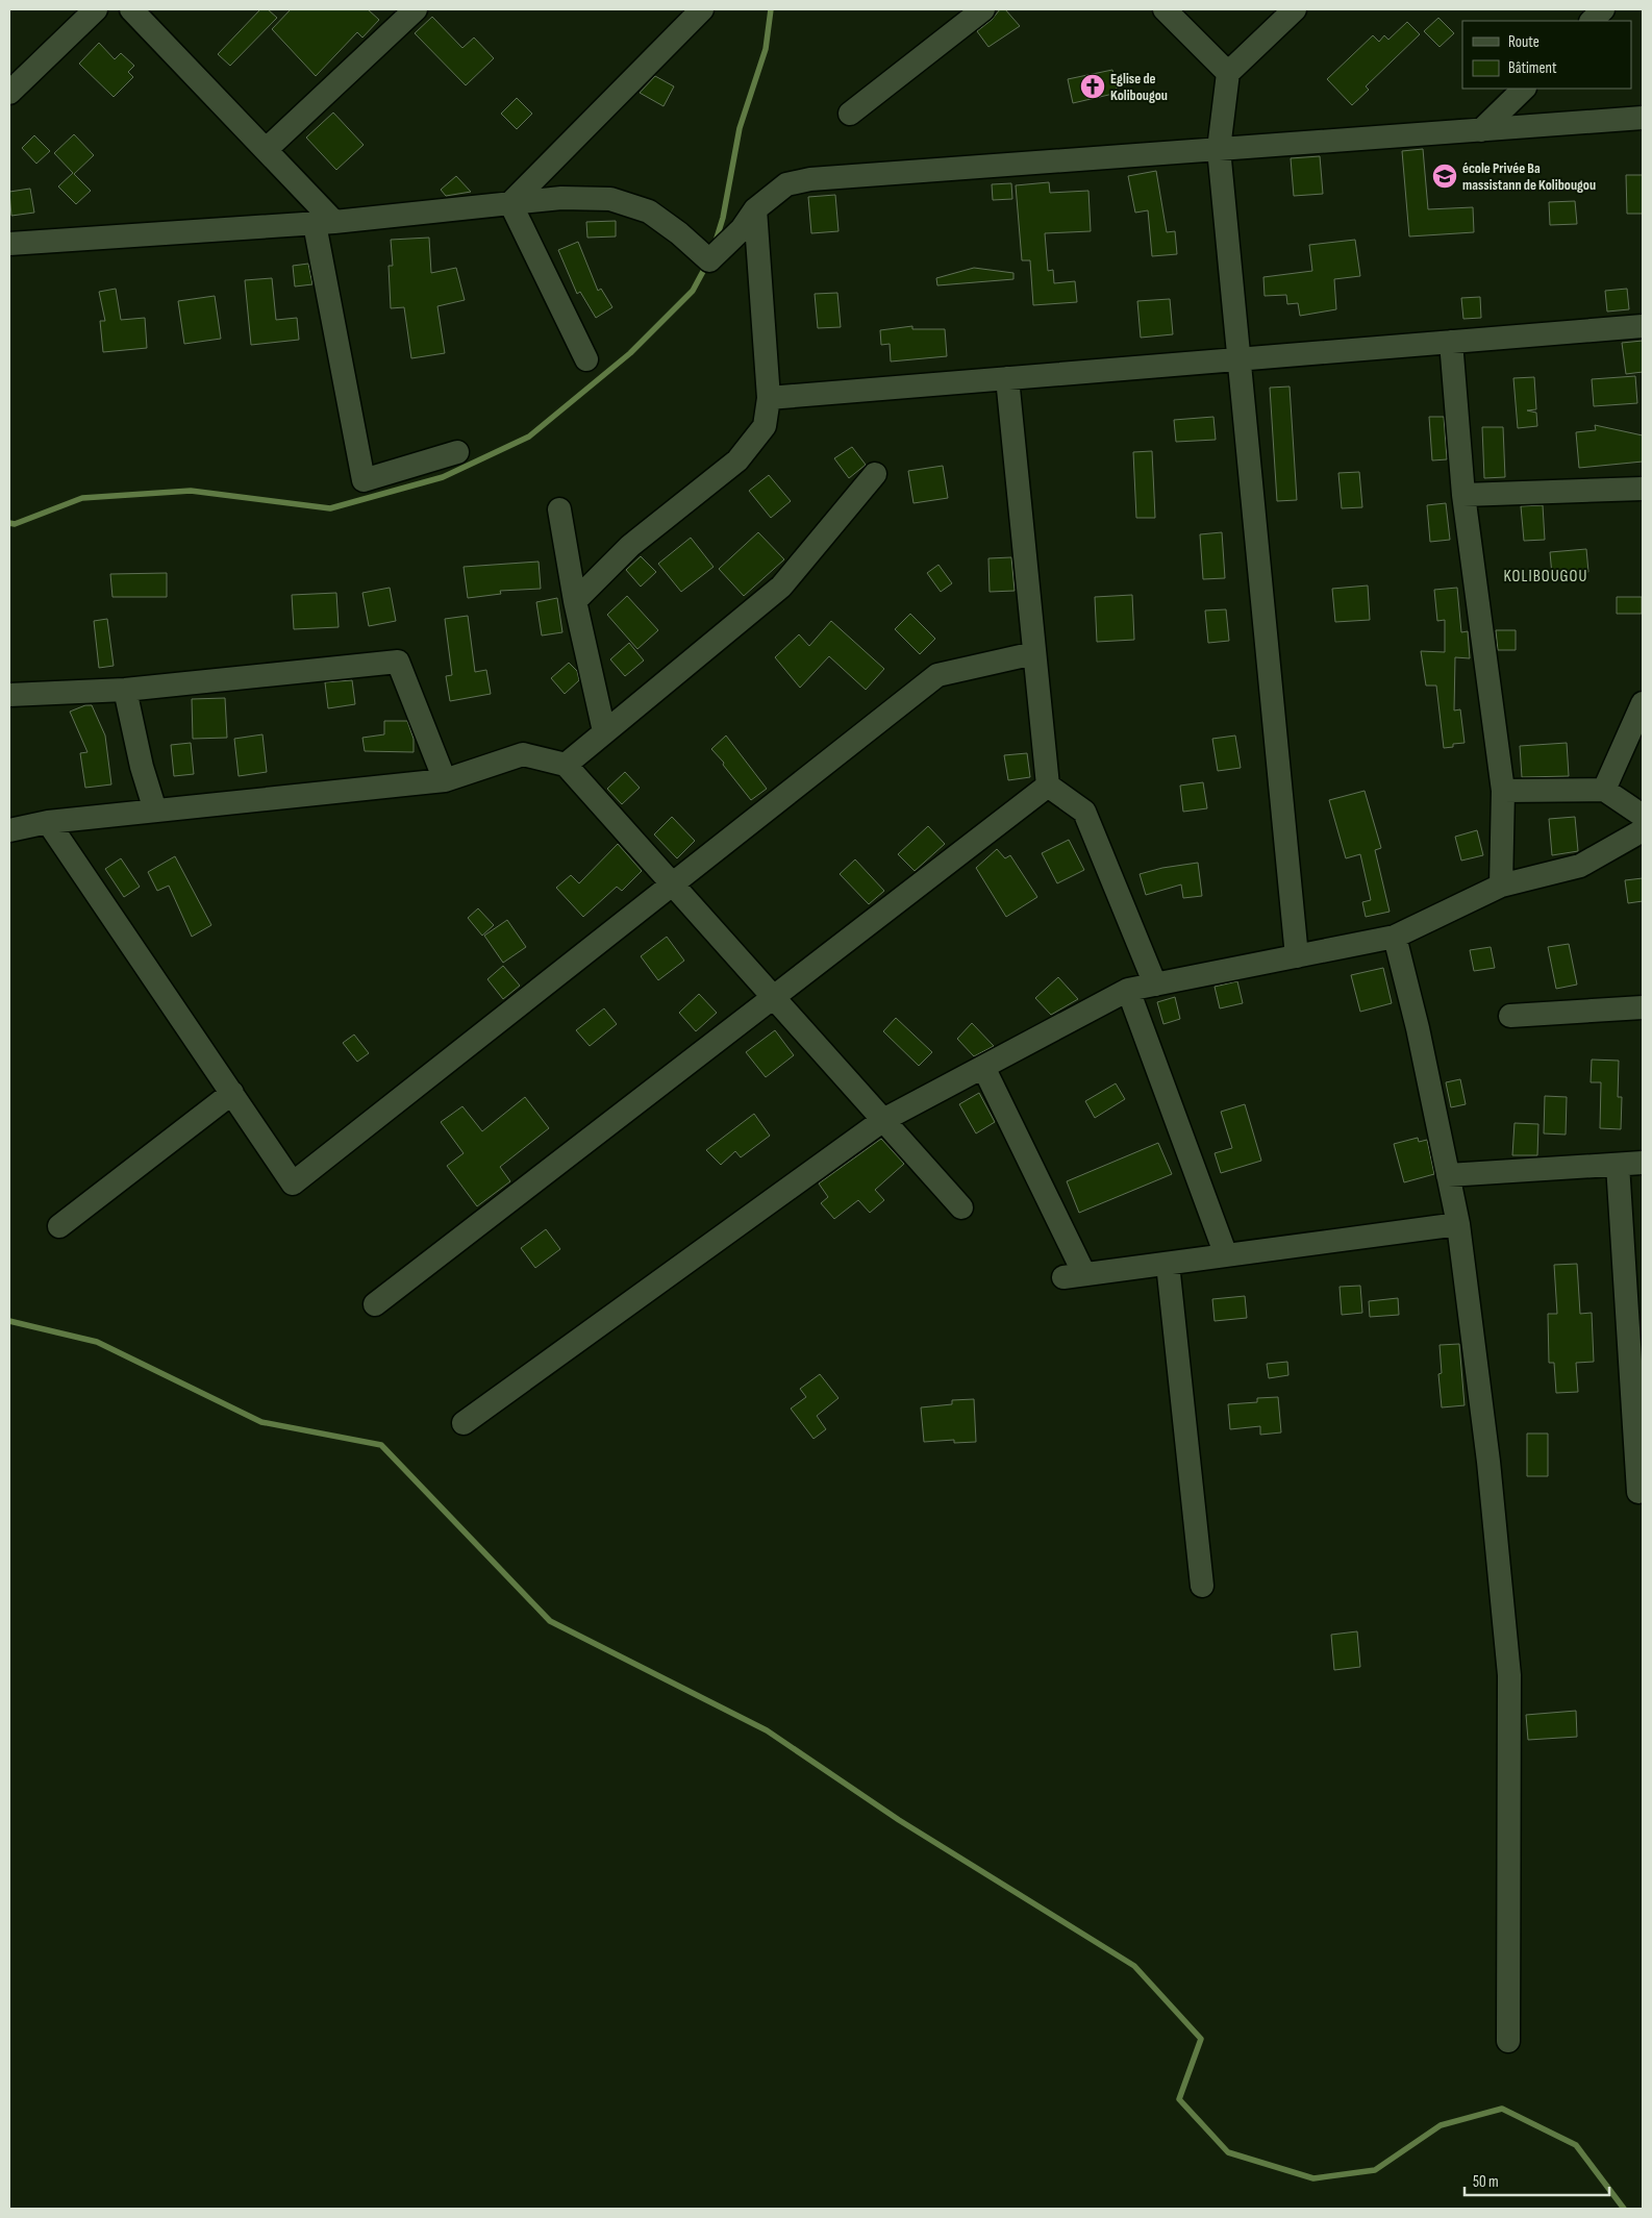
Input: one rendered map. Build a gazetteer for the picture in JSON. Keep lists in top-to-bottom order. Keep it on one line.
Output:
{"districts":["KOLIBOUGOU"],"places":{"church":["Eglise de Kolibougou"],"school or university":["école Privée Ba massistann de Kolibougou"]},"legend":["Route","Bâtiment"],"scale_bar":"50 m"}
